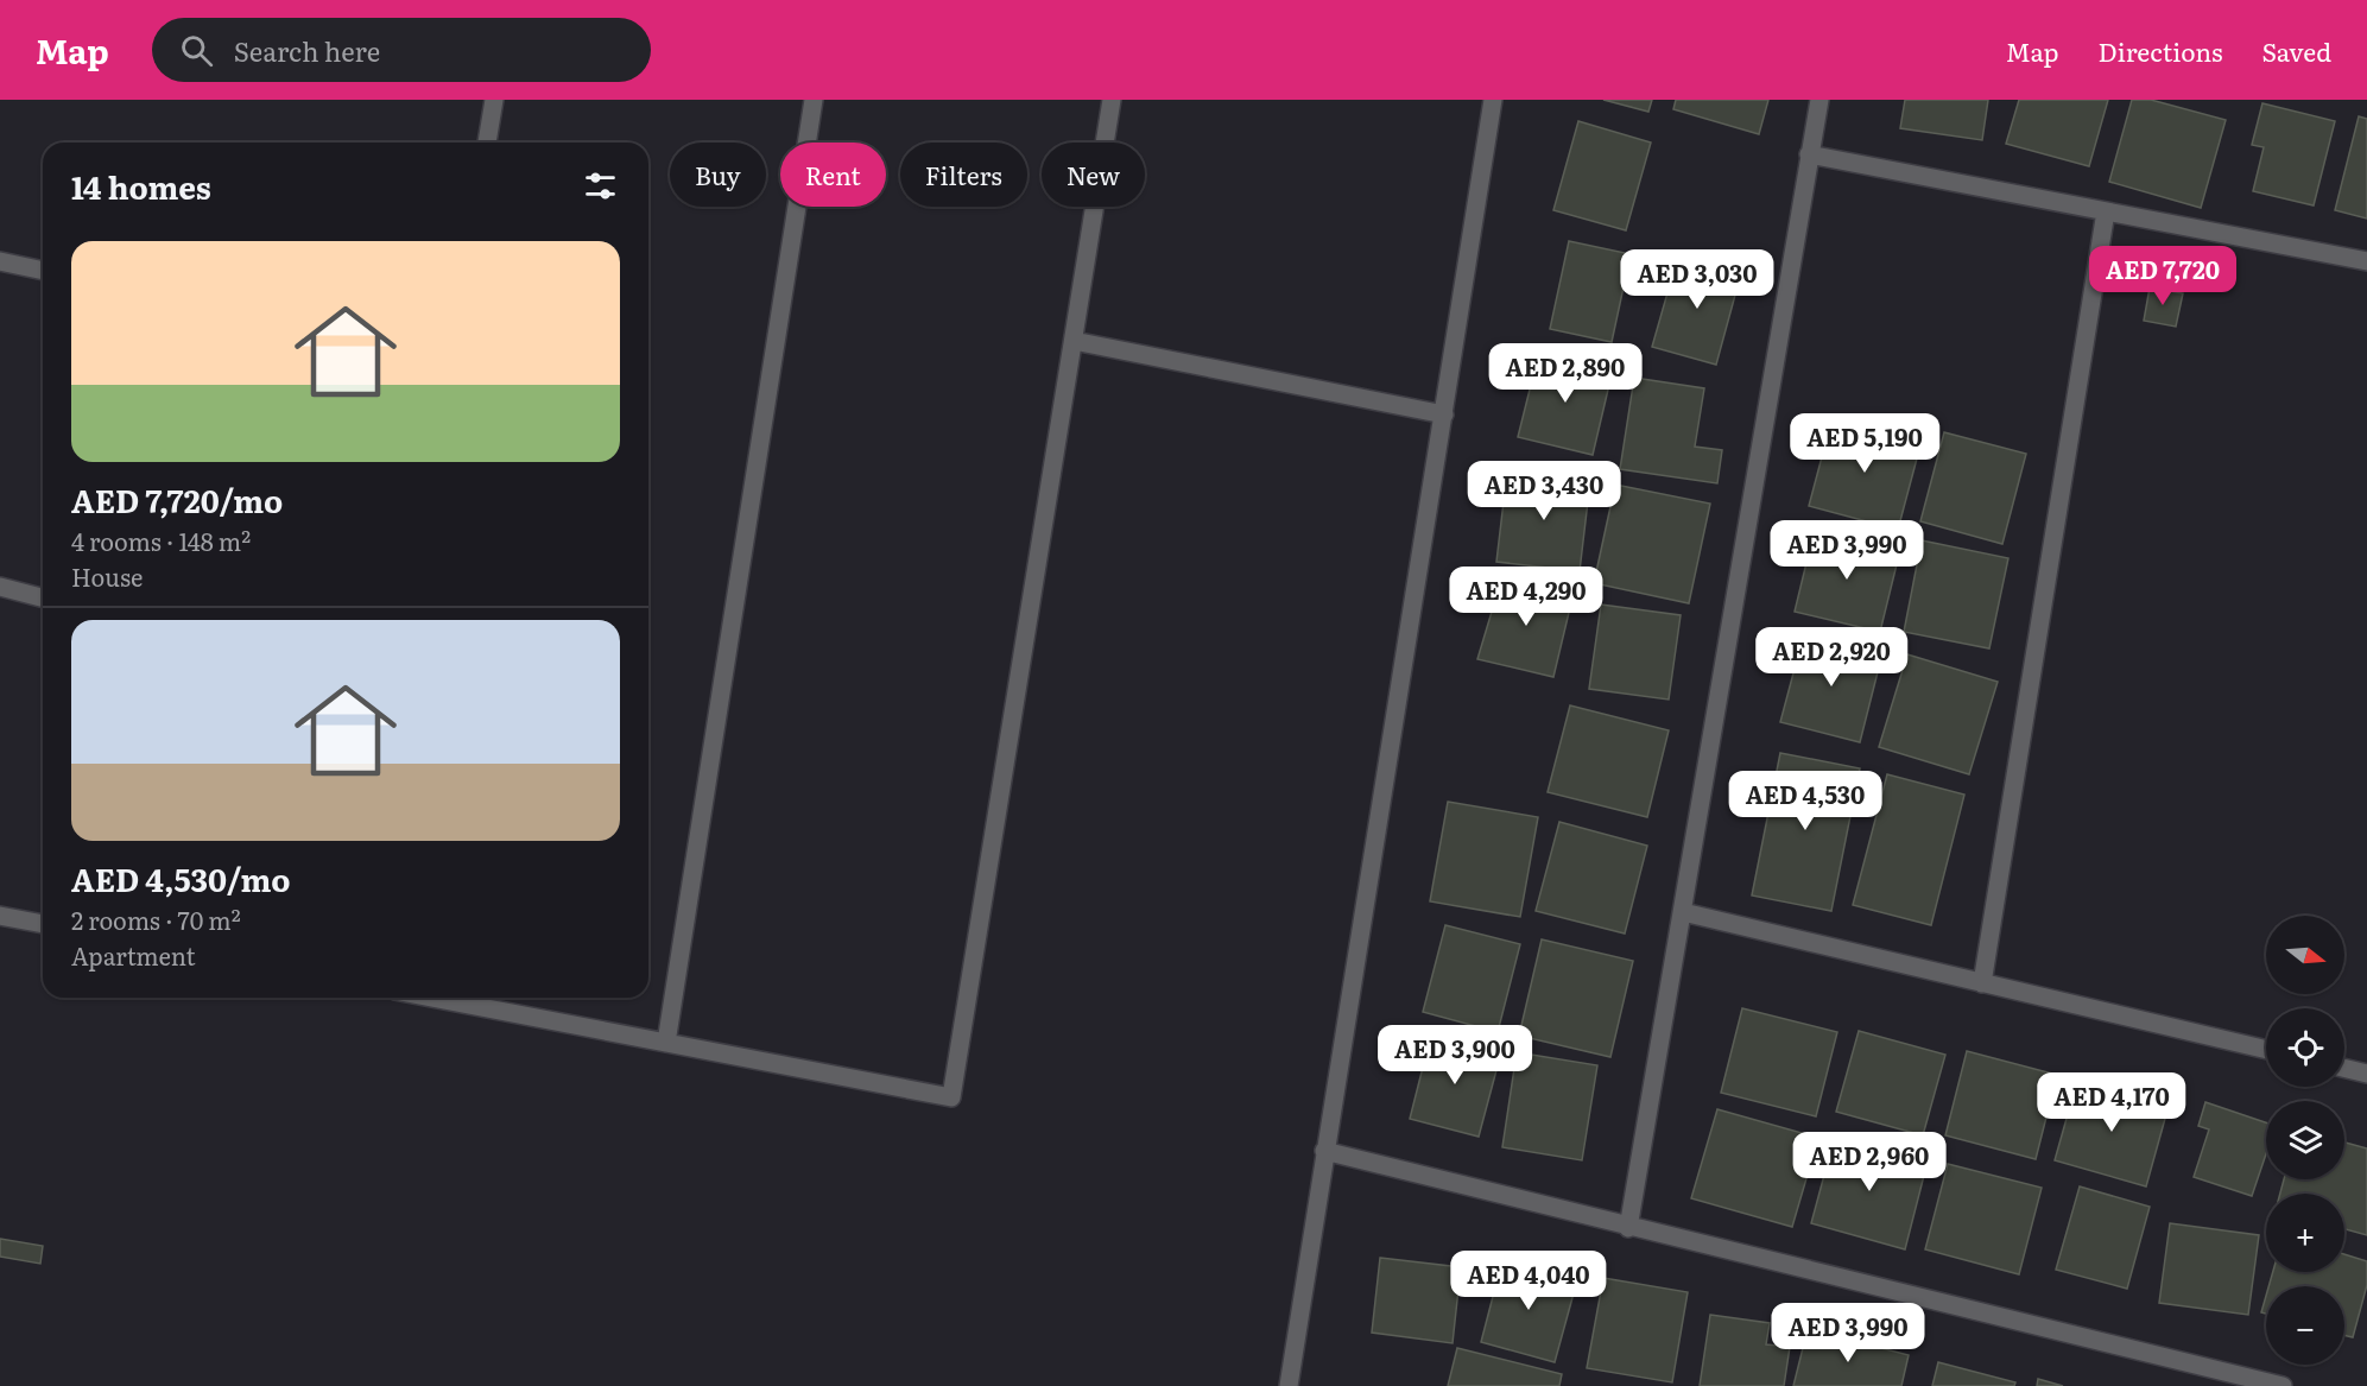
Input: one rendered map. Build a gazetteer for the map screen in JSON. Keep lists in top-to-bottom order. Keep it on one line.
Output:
{"north":"right","page":{"header":"Map","search":"Search here","nav":["Map","Directions","Saved"],"chip":["Buy","Rent","Filters","New"],"heading":"14 homes","list":[{"name":"AED 7,720/mo","note":"4 rooms · 148 m² · House"},{"name":"AED 4,530/mo","note":"2 rooms · 70 m² · Apartment"}],"price":["AED 7,720","AED 3,030","AED 2,890","AED 5,190","AED 3,430","AED 3,990","AED 4,290","AED 2,920","AED 4,530","AED 3,900","AED 4,170","AED 2,960","AED 4,040","AED 3,990"],"map_buttons":["+","−"]}}
